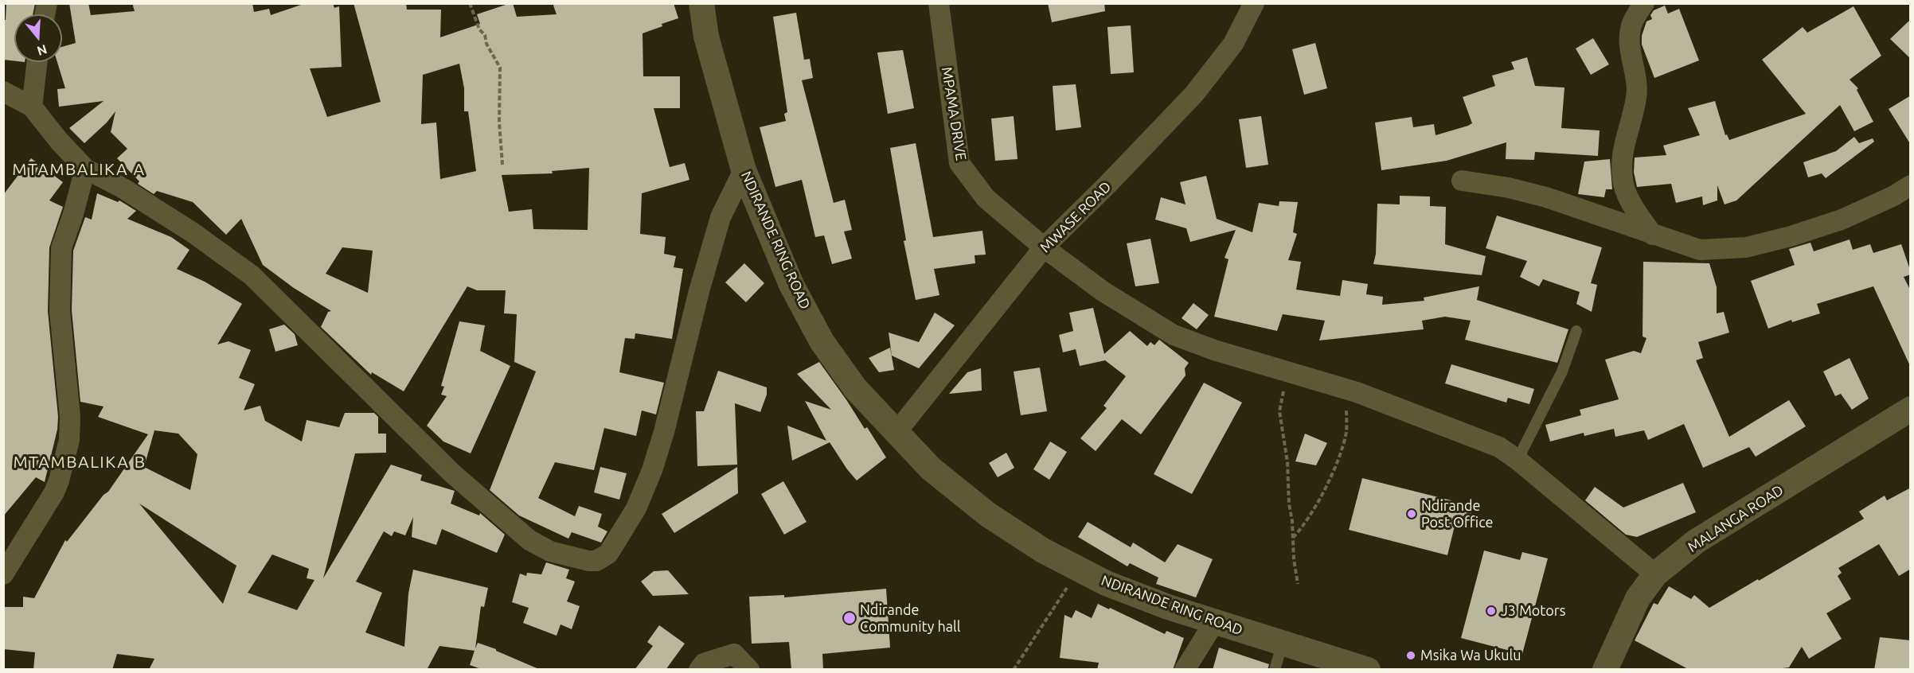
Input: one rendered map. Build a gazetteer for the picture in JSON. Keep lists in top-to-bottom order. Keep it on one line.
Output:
{"streets":{"street":["MPAMA DRIVE","MWASE ROAD","NDIRANDE RING ROAD","MALANGA ROAD"]},"crossings":[["MPAMA DRIVE","MWASE ROAD"],["MPAMA DRIVE","MALANGA ROAD"],["MWASE ROAD","NDIRANDE RING ROAD"]],"districts":["MTAMBALIKA A","MTAMBALIKA B"],"places":["Ndirande Post Office","J3 Motors","Ndirande Community hall","Msika Wa Ukulu"],"north":"bottom"}
